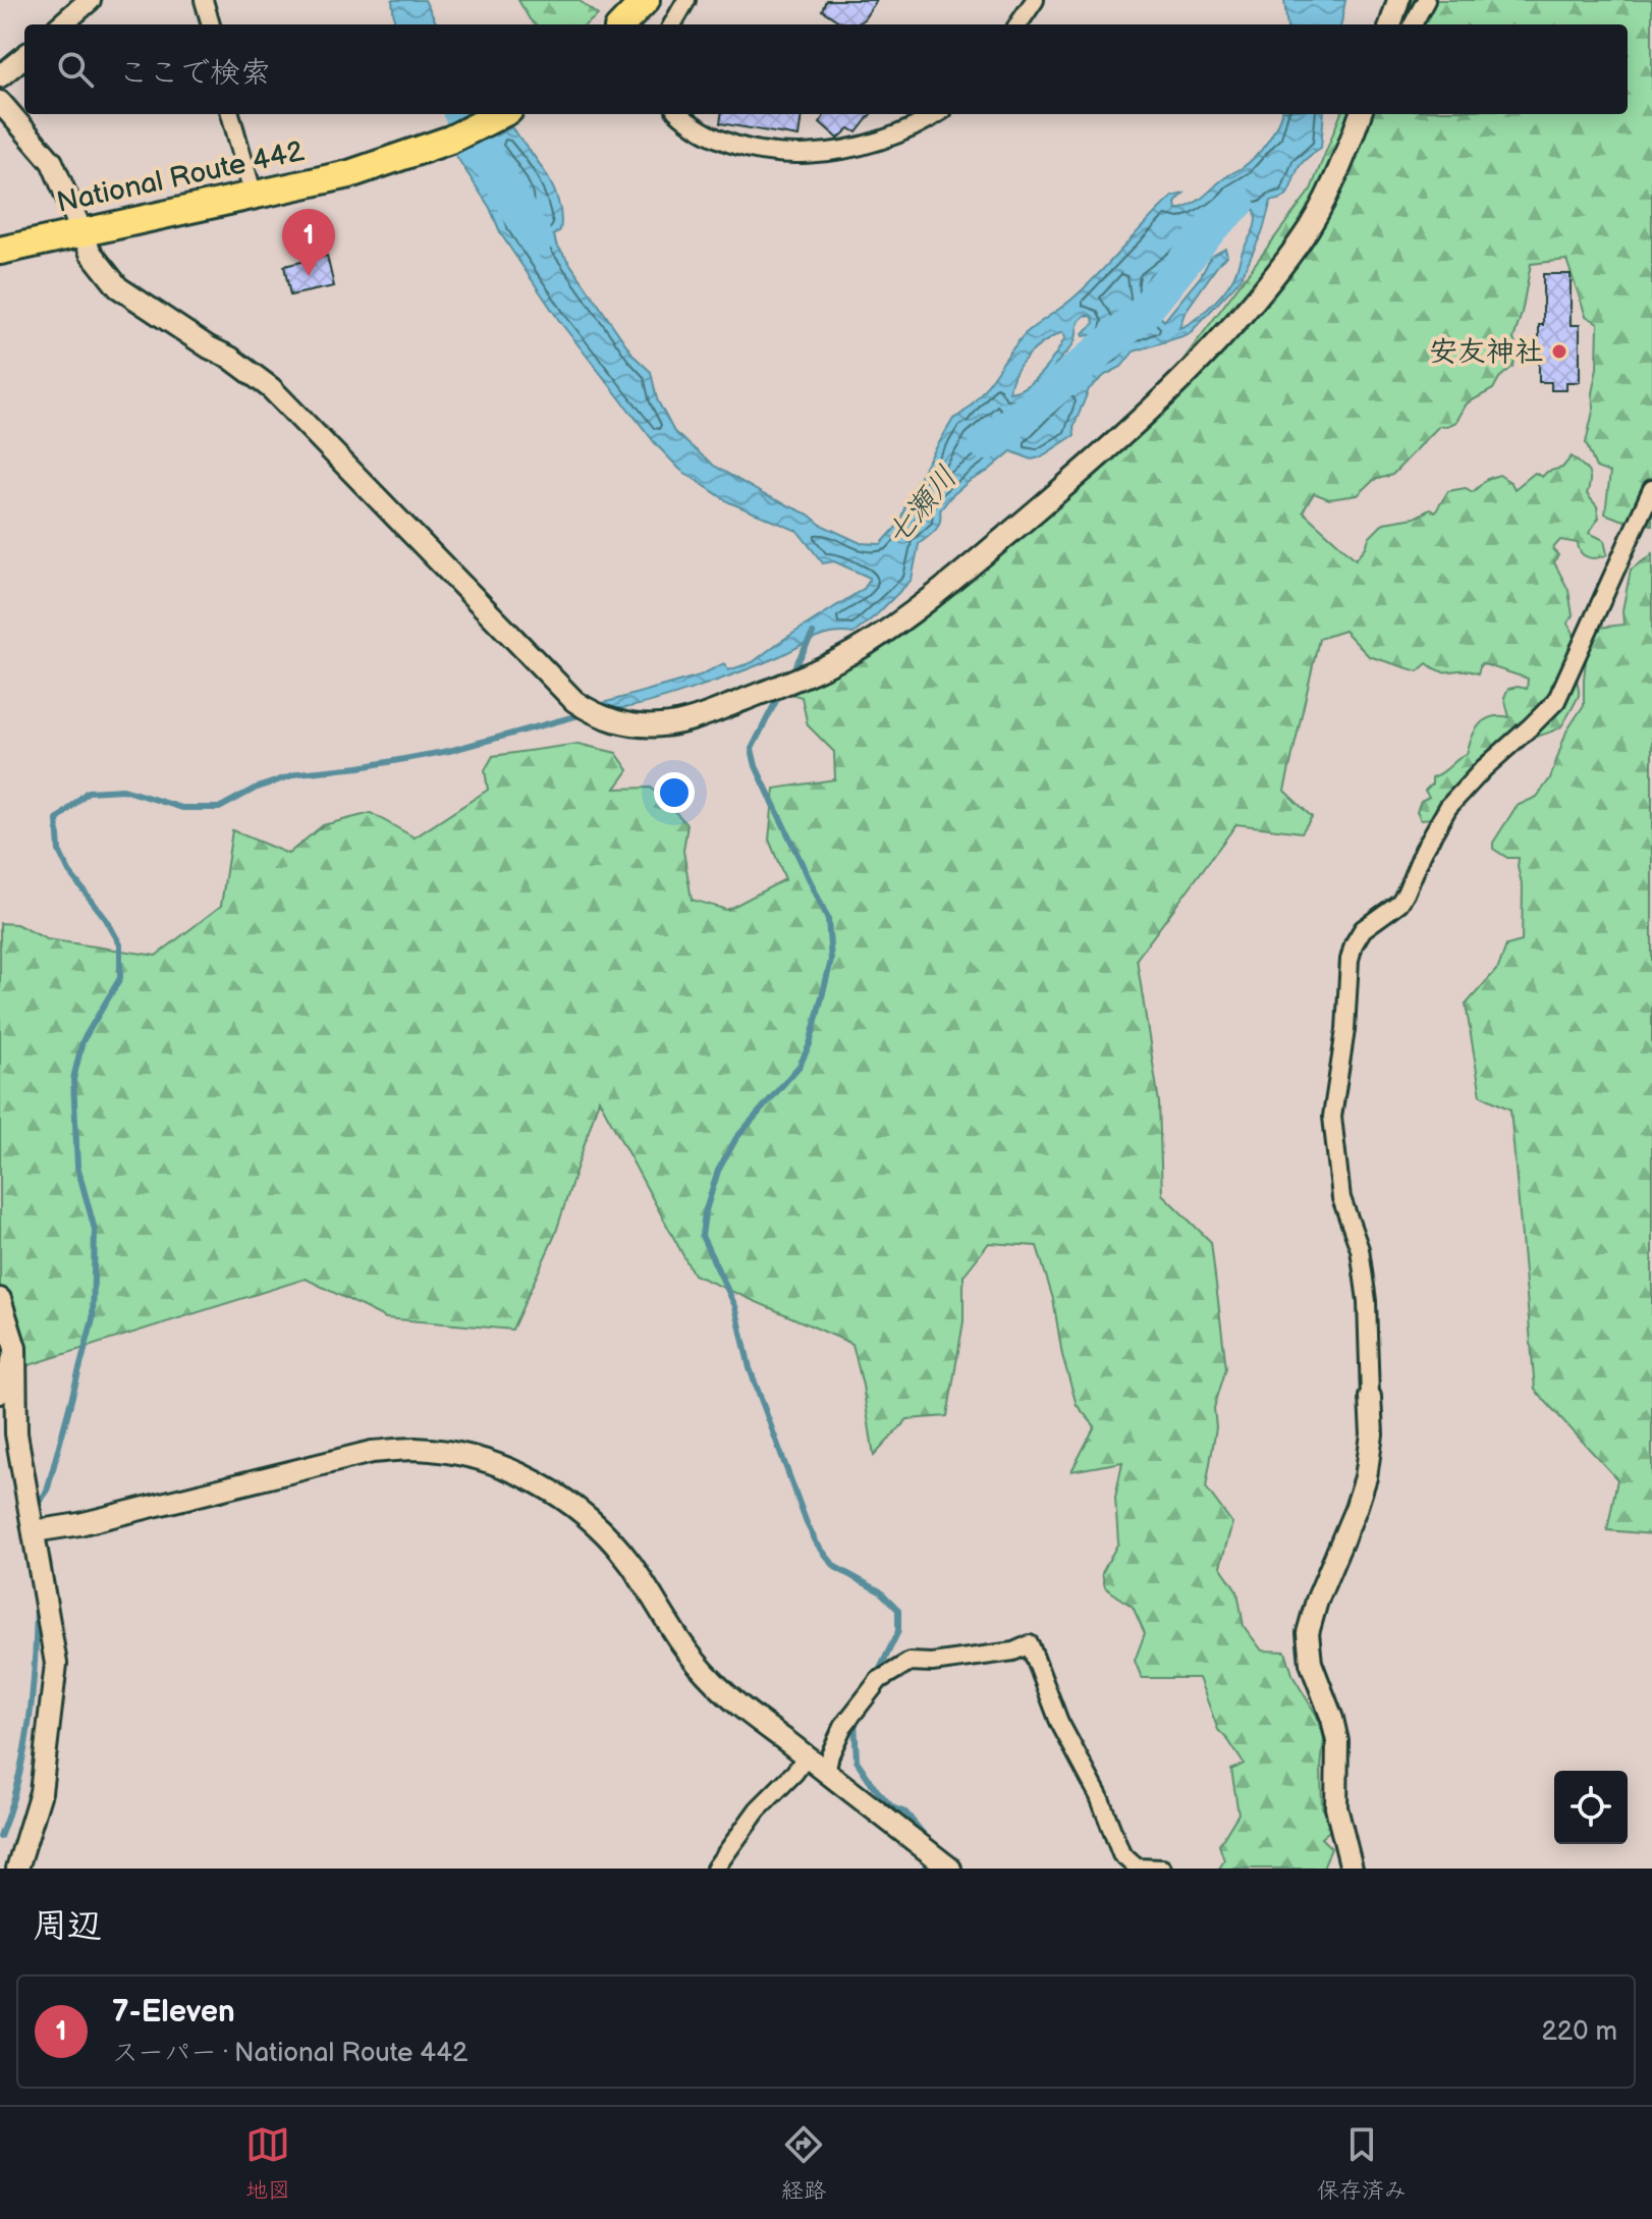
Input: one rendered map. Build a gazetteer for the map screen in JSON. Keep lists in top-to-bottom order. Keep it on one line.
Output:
{"streets":{"highway":["National Route 442"]},"water":["七瀬川"],"places":["安友神社"],"page":{"search":"ここで検索","pins":"1","heading":"周辺","list":[{"mark":"1","name":"7-Eleven","note":"スーパー · National Route 442","value":"220 m"}],"nav":["地図","経路","保存済み"]}}
